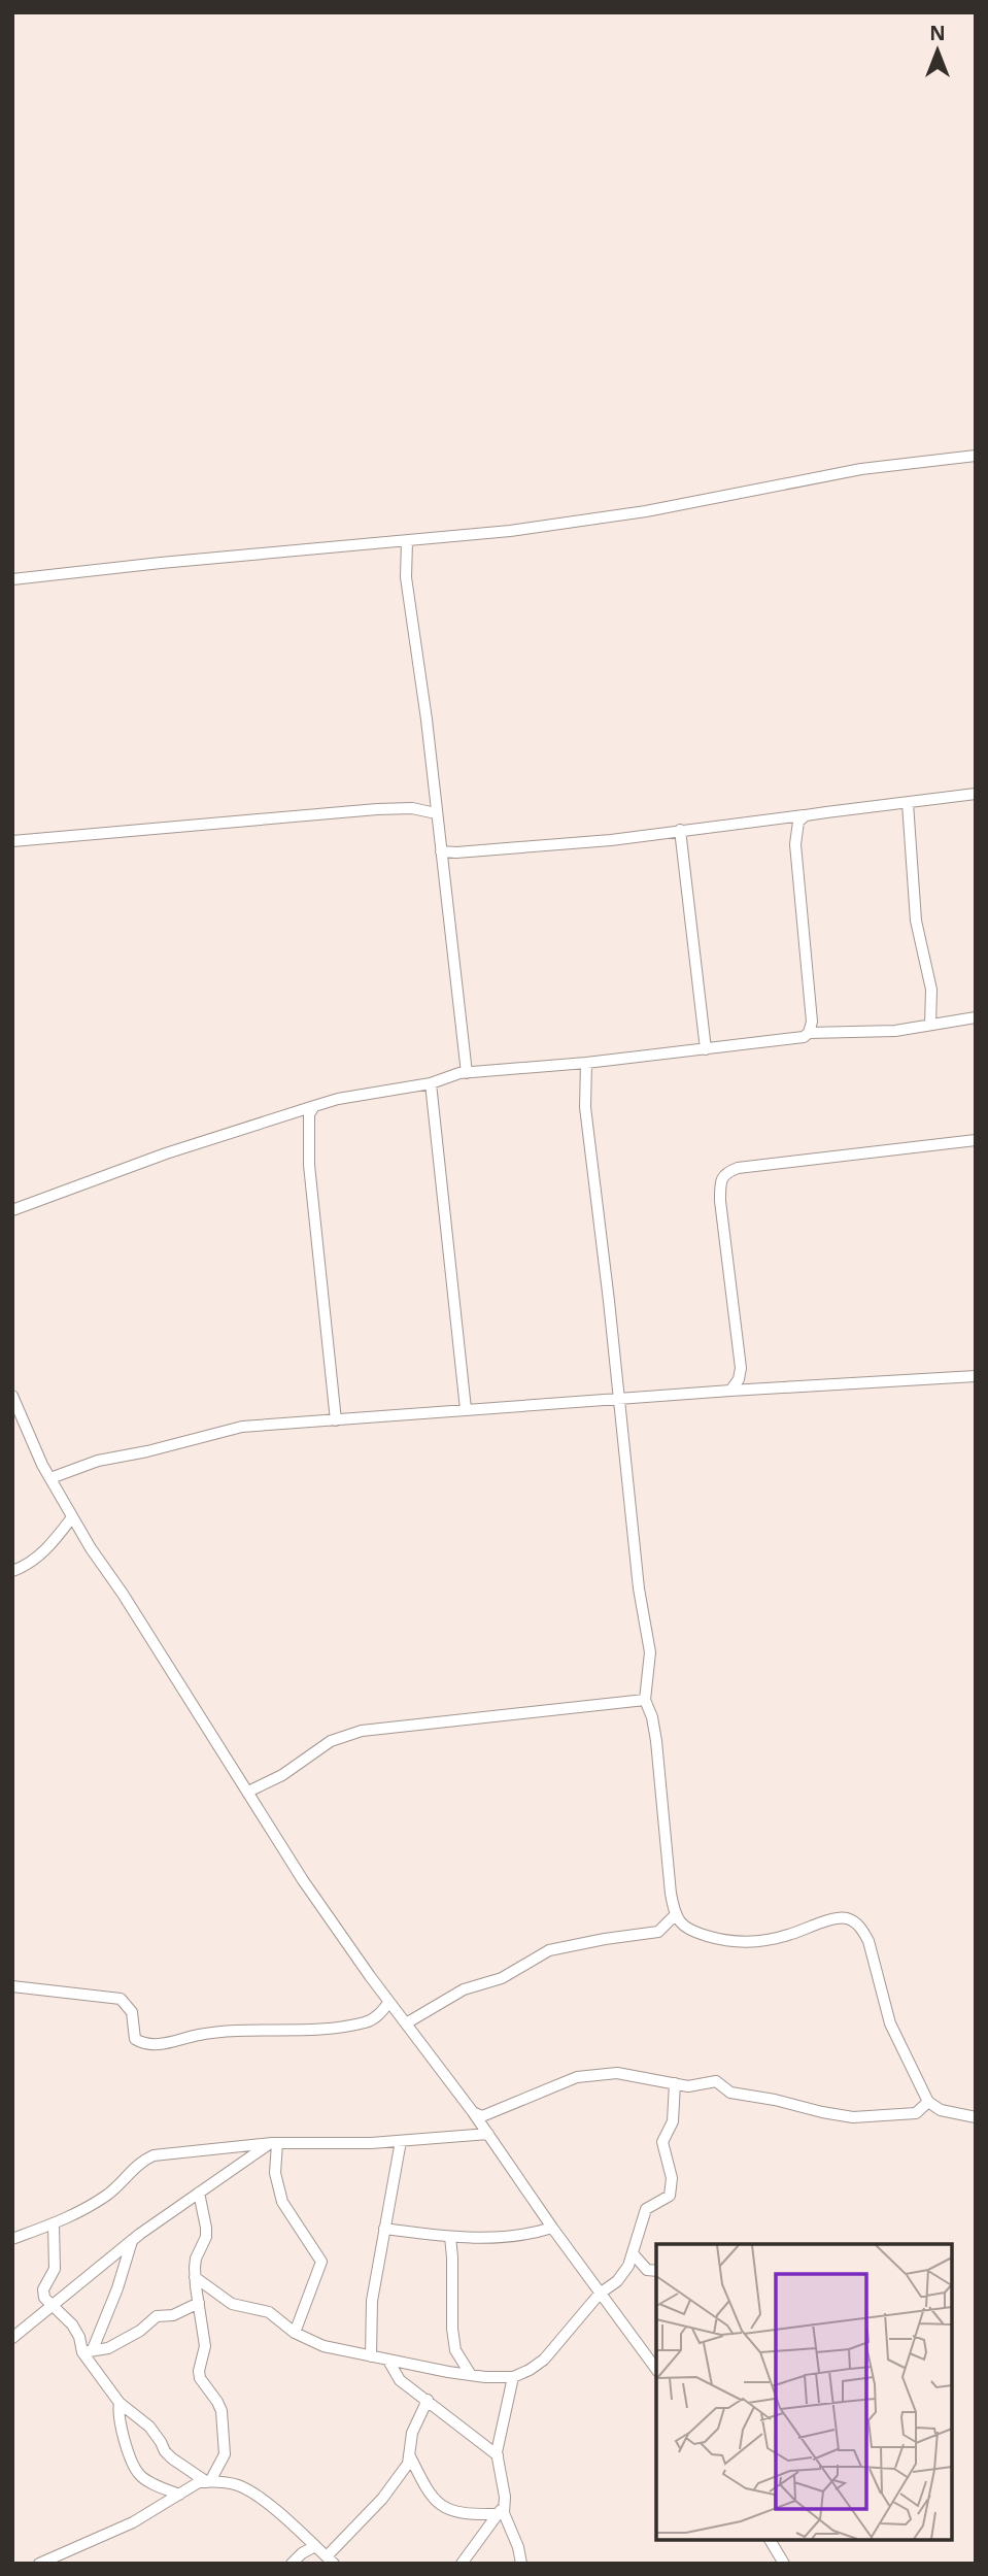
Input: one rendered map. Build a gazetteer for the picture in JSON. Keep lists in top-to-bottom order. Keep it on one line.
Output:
{"north":"top"}
